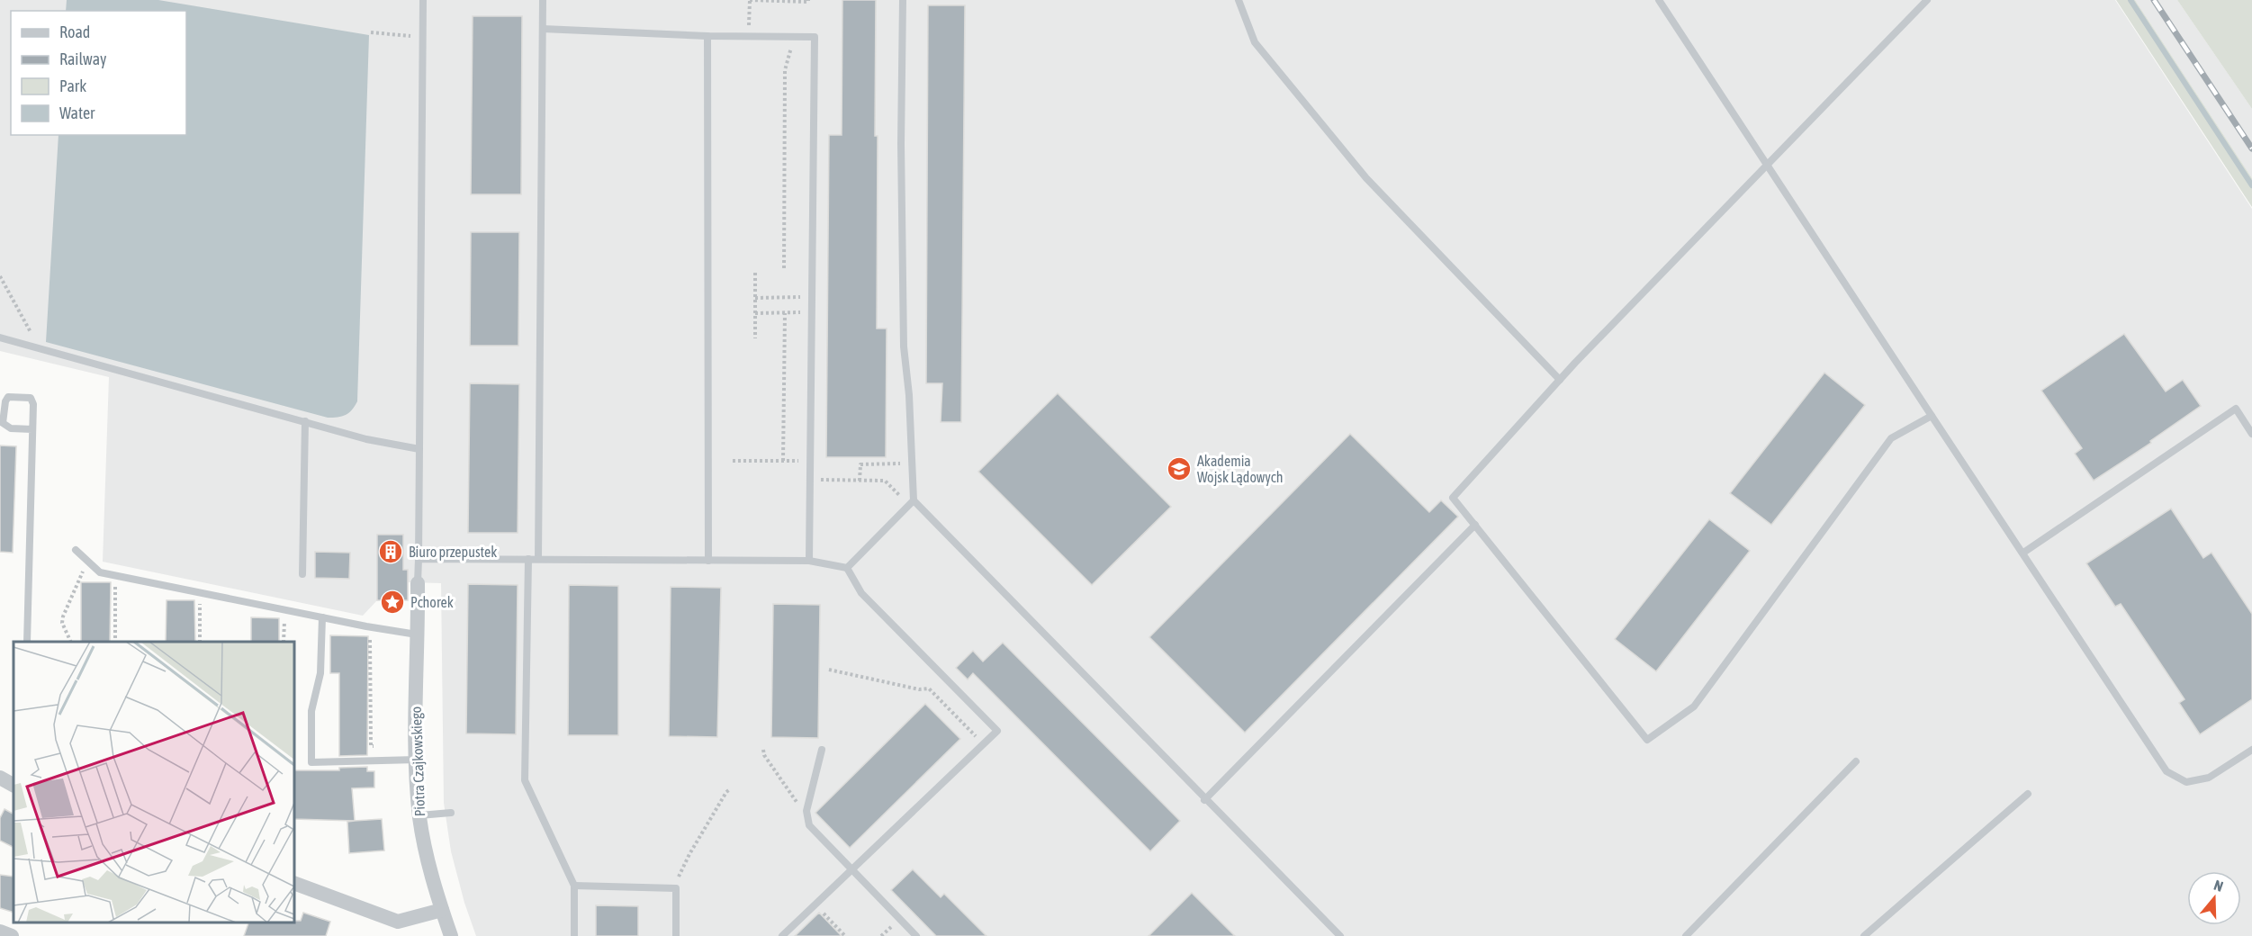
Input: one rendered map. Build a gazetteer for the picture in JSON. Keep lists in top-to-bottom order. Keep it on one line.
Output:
{"streets":{"street":["Piotra Czajkowskiego"]},"places":{"school or university":["Akademia Wojsk Lądowych"],"building":["Biuro przepustek"],"place":["Pchorek"]},"legend":["Road","Railway","Park","Water"],"north":"top"}
